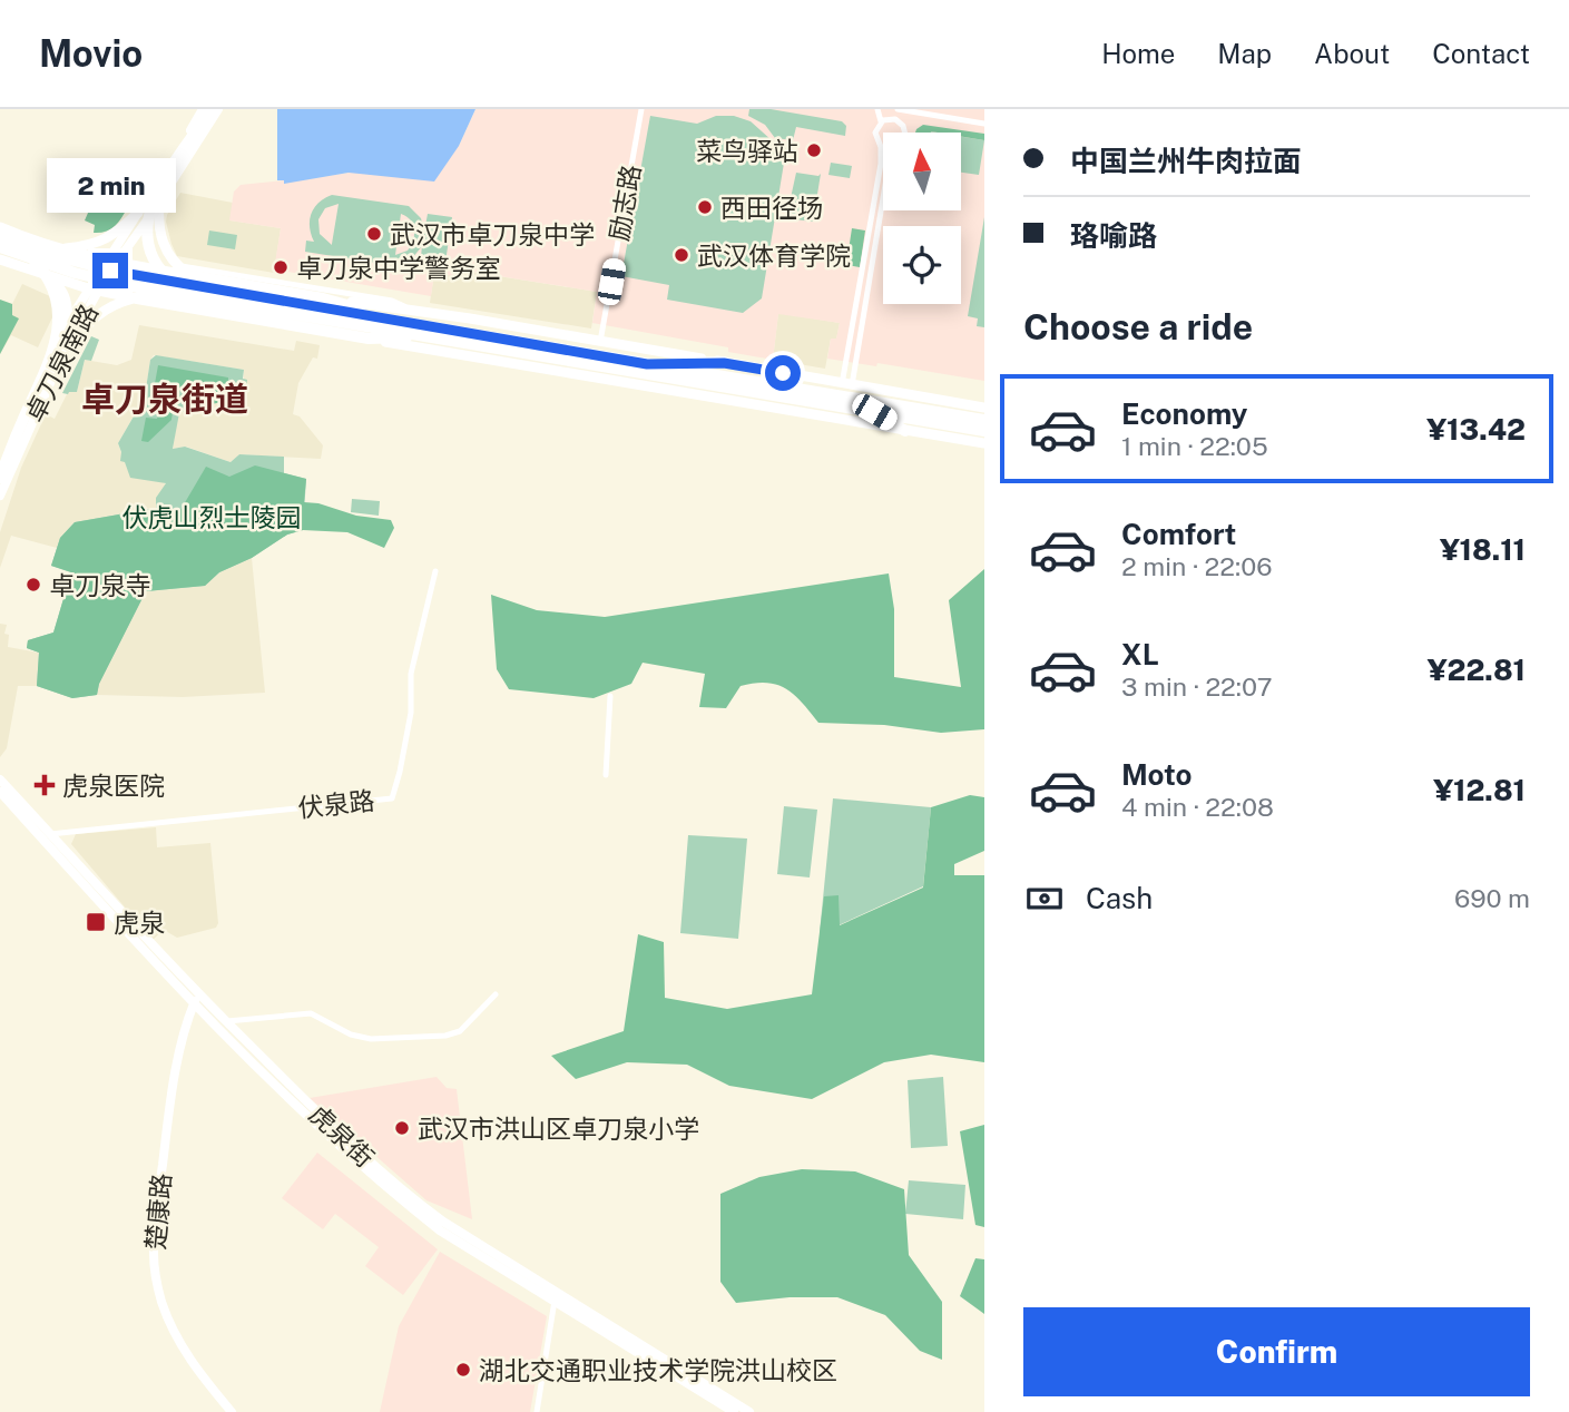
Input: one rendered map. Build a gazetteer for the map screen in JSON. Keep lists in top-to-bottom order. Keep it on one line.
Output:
{"streets":{"main road":["卓刀泉南路","虎泉街","楚康路"],"street":["励志路","伏泉路"]},"crossings":[["伏泉路","虎泉街"],["虎泉街","楚康路"]],"districts":["卓刀泉街道"],"parks":["伏虎山烈士陵园"],"places":{"other":["菜鸟驿站","西田径场","武汉市卓刀泉中学","武汉体育学院","卓刀泉中学警务室","卓刀泉寺","武汉市洪山区卓刀泉小学","湖北交通职业技术学院洪山校区"],"health":["虎泉医院"],"transit":["虎泉"]},"north":"top","page":{"header":"Movio","nav":["Home","Map","About","Contact"],"banner":["中国兰州牛肉拉面","珞喻路"],"bubble":"2 min","heading":"Choose a ride","list":[{"name":"Economy","note":"1 min · 22:05","value":"¥13.42"},{"name":"Comfort","note":"2 min · 22:06","value":"¥18.11"},{"name":"XL","note":"3 min · 22:07","value":"¥22.81"},{"name":"Moto","note":"4 min · 22:08","value":"¥12.81"}],"pay":["Cash","690 m"],"buttons":"Confirm"}}
